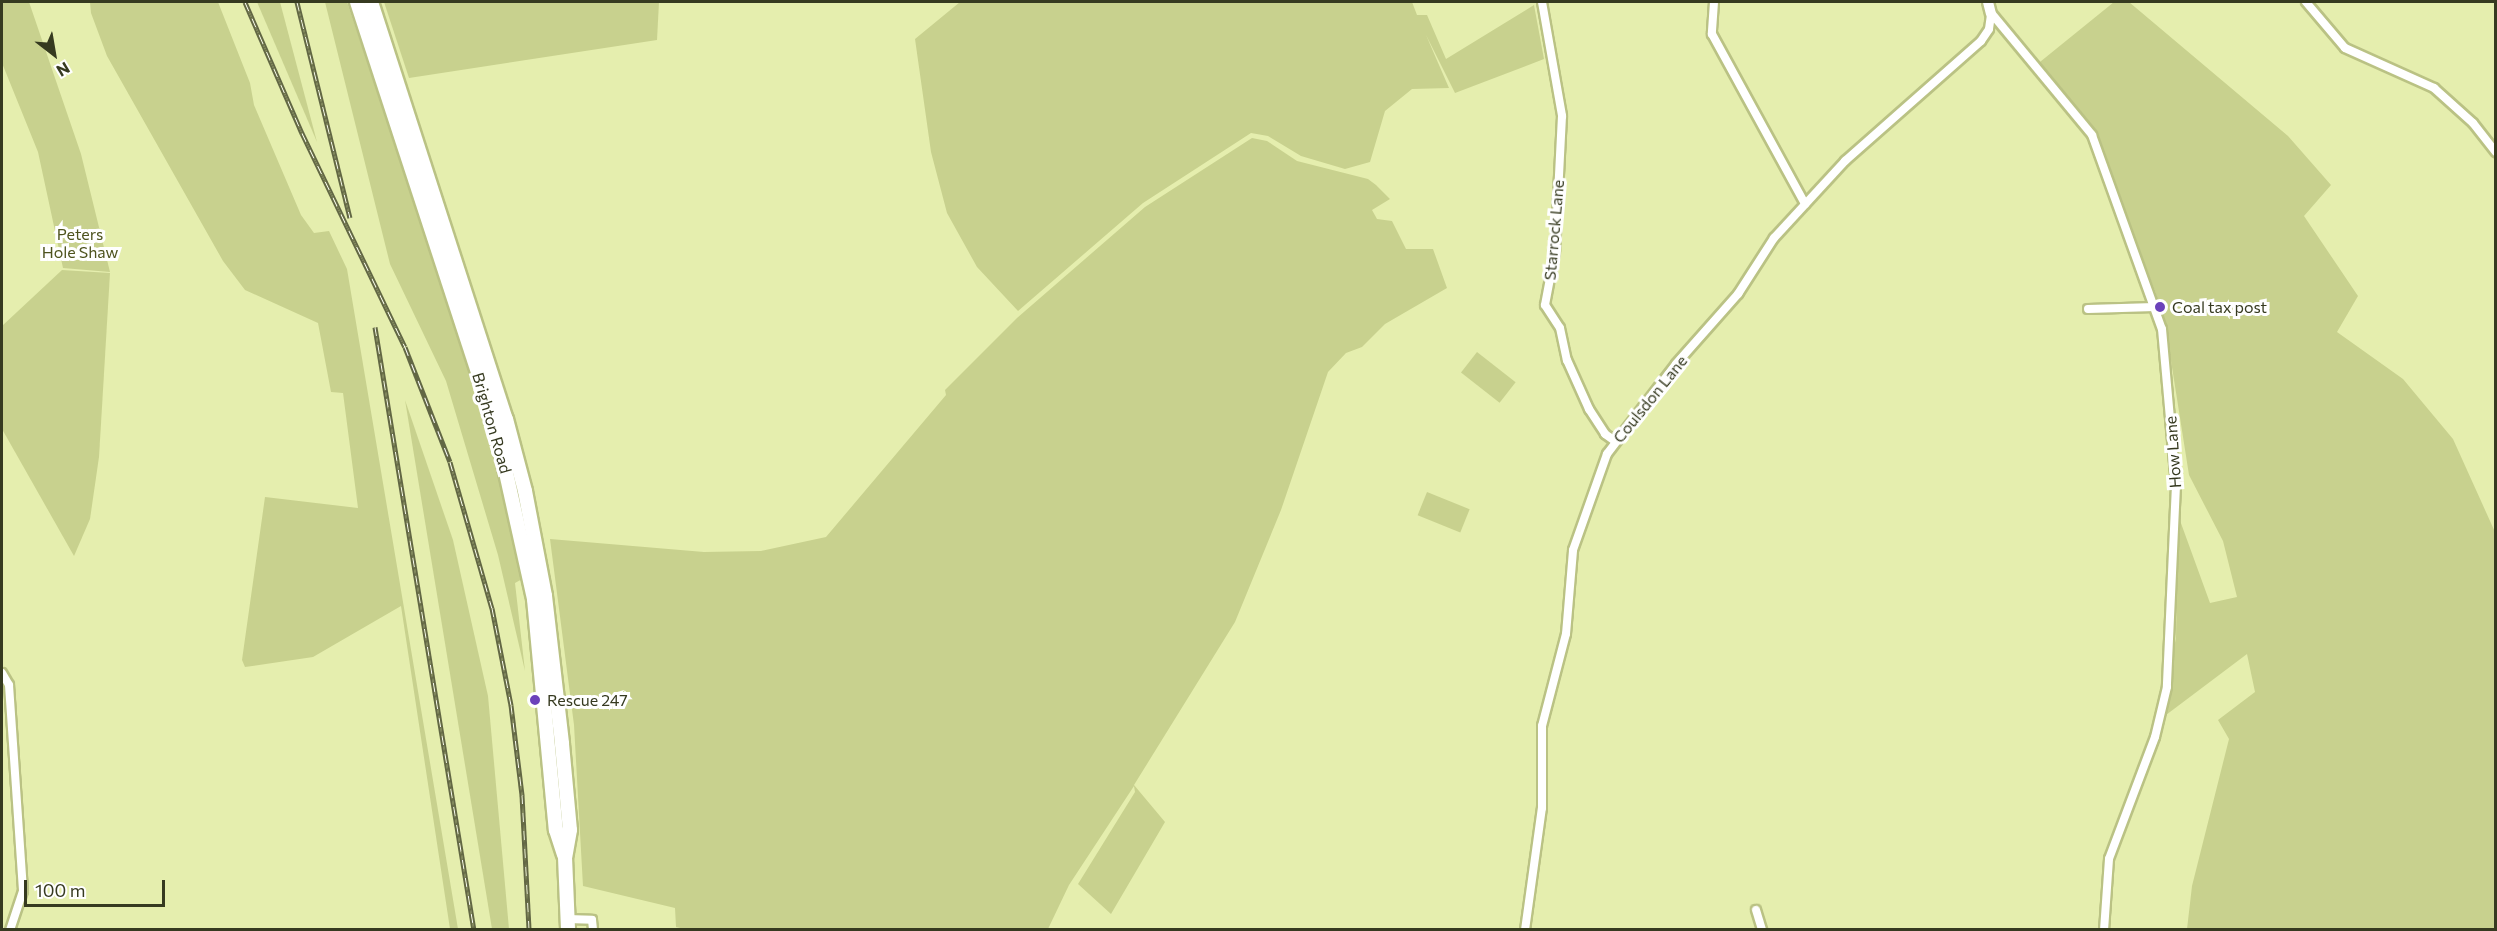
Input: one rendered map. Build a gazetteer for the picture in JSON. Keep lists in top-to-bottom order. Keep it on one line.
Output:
{"streets":{"highway":["Brighton Road"],"street":["Starrock Lane","Coulsdon Lane","How Lane"]},"crossings":[["Starrock Lane","Coulsdon Lane"],["Coulsdon Lane","How Lane"]],"parks":["Peters Hole Shaw"],"places":["Coal tax post","Rescue 247"],"scale_bar":"100 m","north":"bottom right"}
